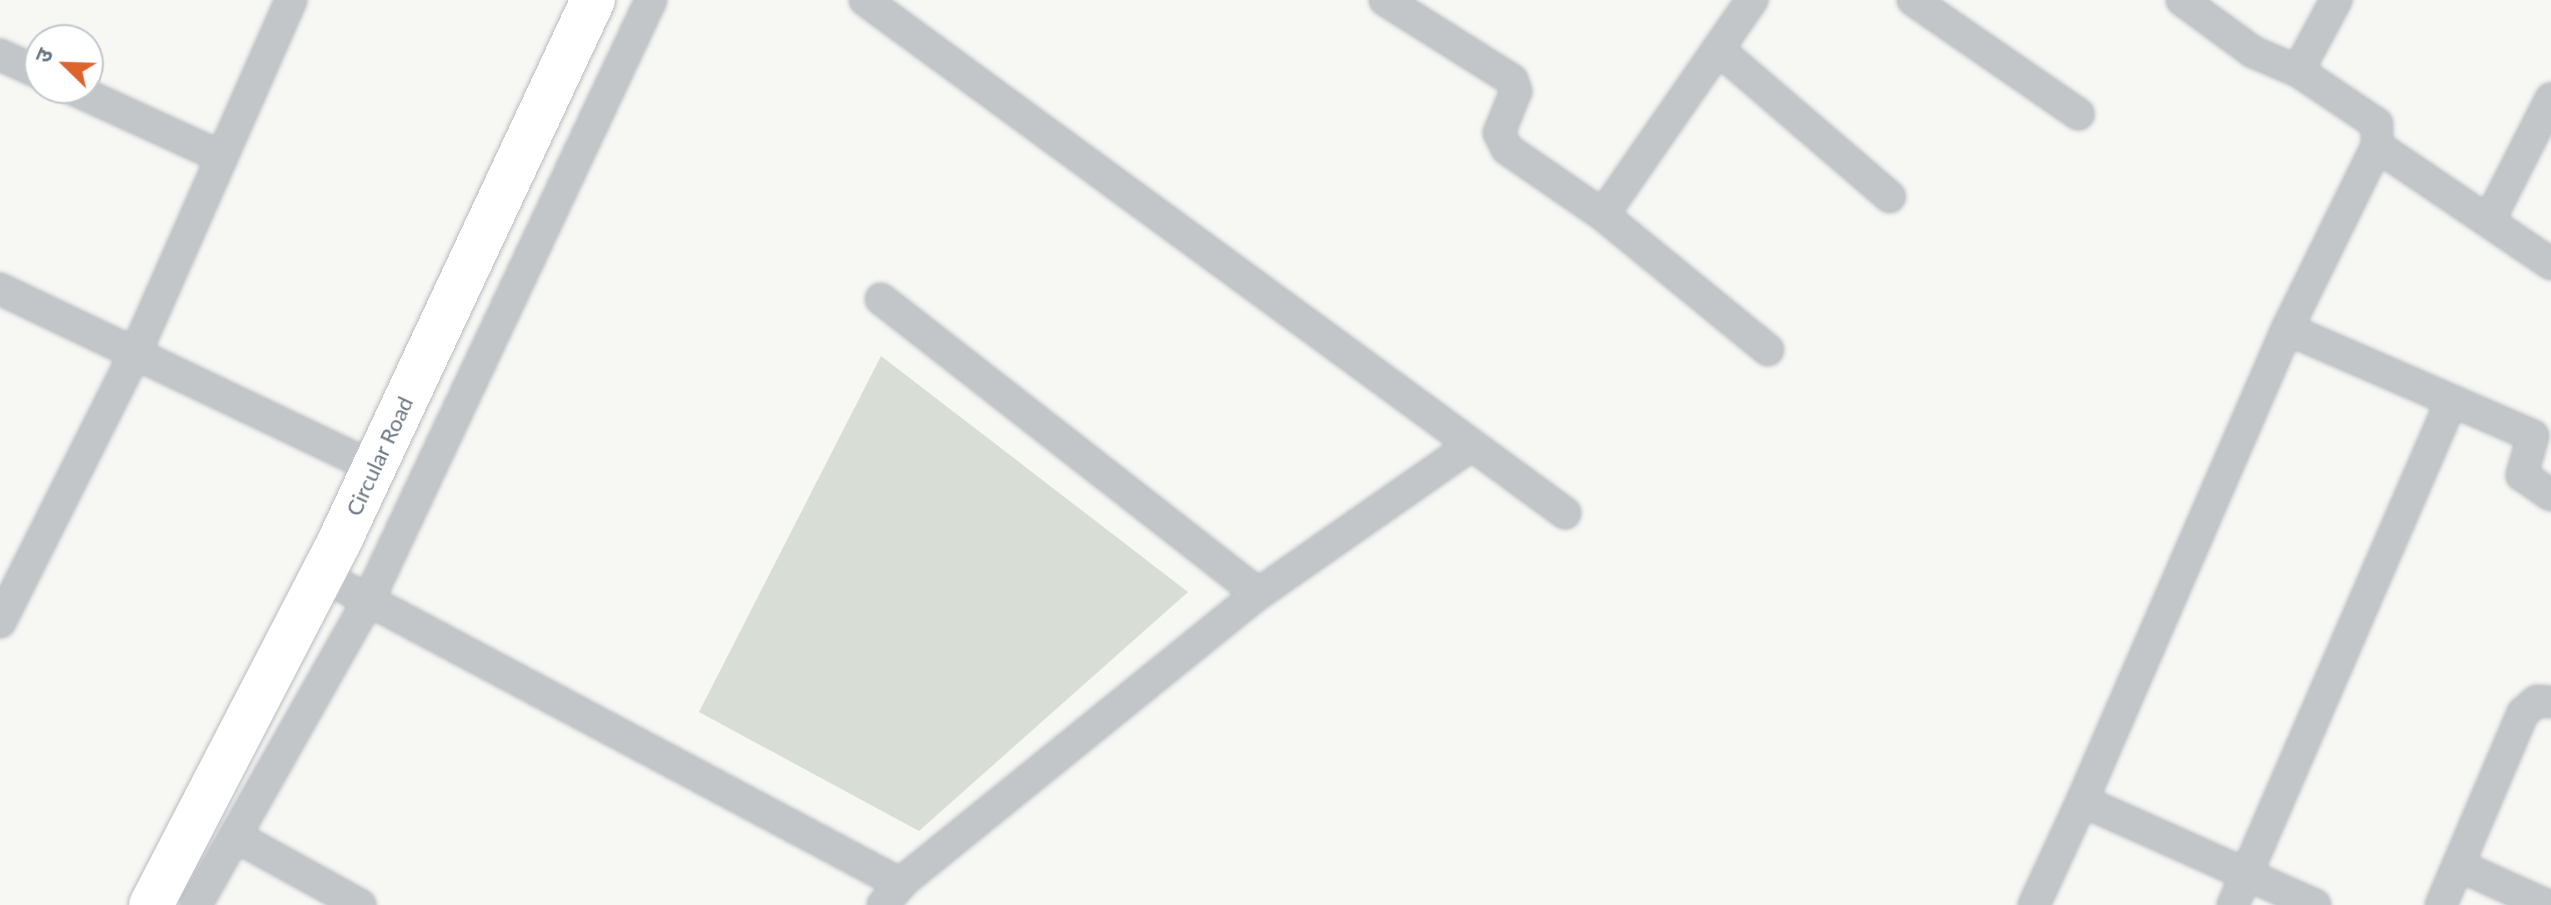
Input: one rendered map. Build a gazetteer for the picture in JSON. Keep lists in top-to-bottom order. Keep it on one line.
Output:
{"streets":{"main road":["Circular Road"]},"north":"top left"}
